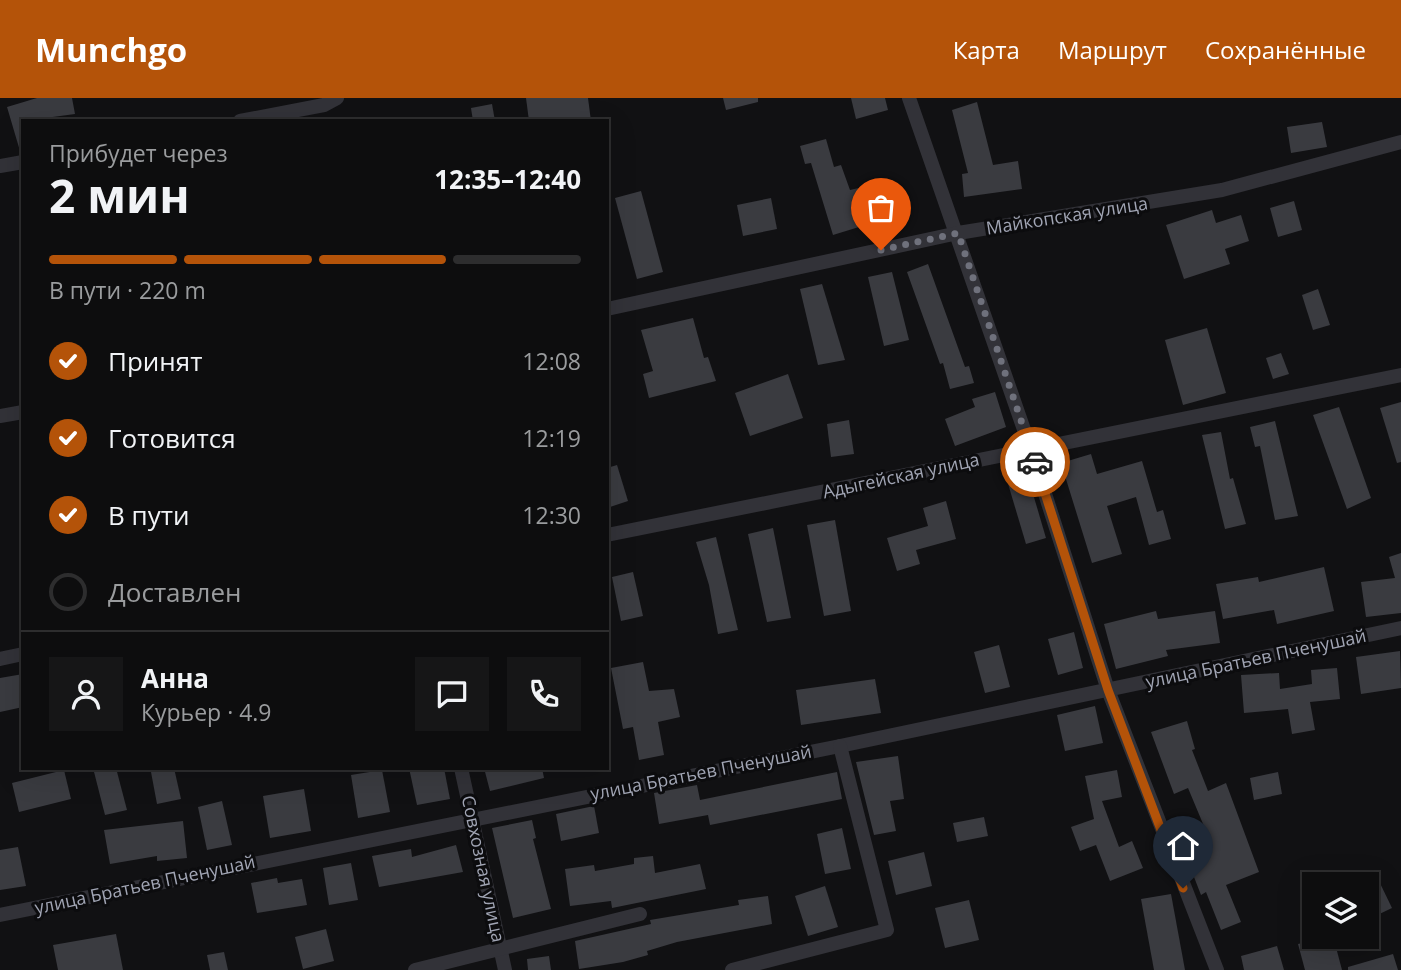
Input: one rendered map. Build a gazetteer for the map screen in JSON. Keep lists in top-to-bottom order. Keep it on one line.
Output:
{"streets":{"street":["Майкопская улица","Адыгейская улица","улица Братьев Пченушай","Совхозная улица"]},"crossings":[["улица Братьев Пченушай","Совхозная улица"]],"page":{"header":"Munchgo","nav":["Карта","Маршрут","Сохранённые"],"heading":["2 мин","Прибудет через","12:35–12:40"],"panel":["Анна","Курьер · 4.9"],"bar":"В пути · 220 m","list":[["Принят","12:08"],["Готовится","12:19"],["В пути","12:30"],"Доставлен"]}}
